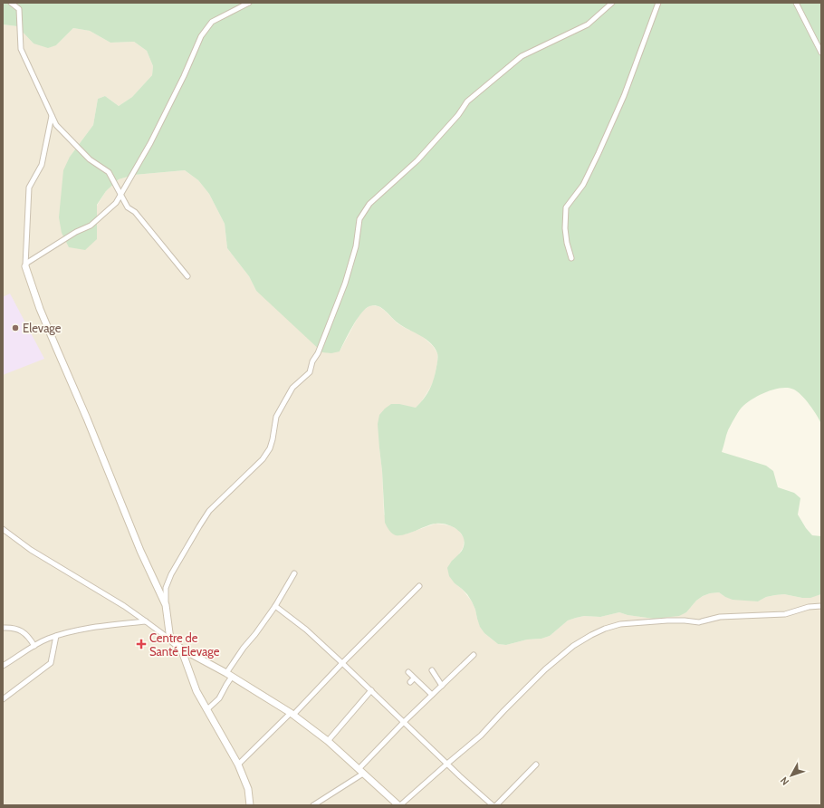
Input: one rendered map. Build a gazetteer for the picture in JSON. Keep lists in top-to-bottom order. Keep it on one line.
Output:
{"places":{"other":["Elevage"],"health":["Centre de Santé Elevage"]},"north":"bottom left"}
